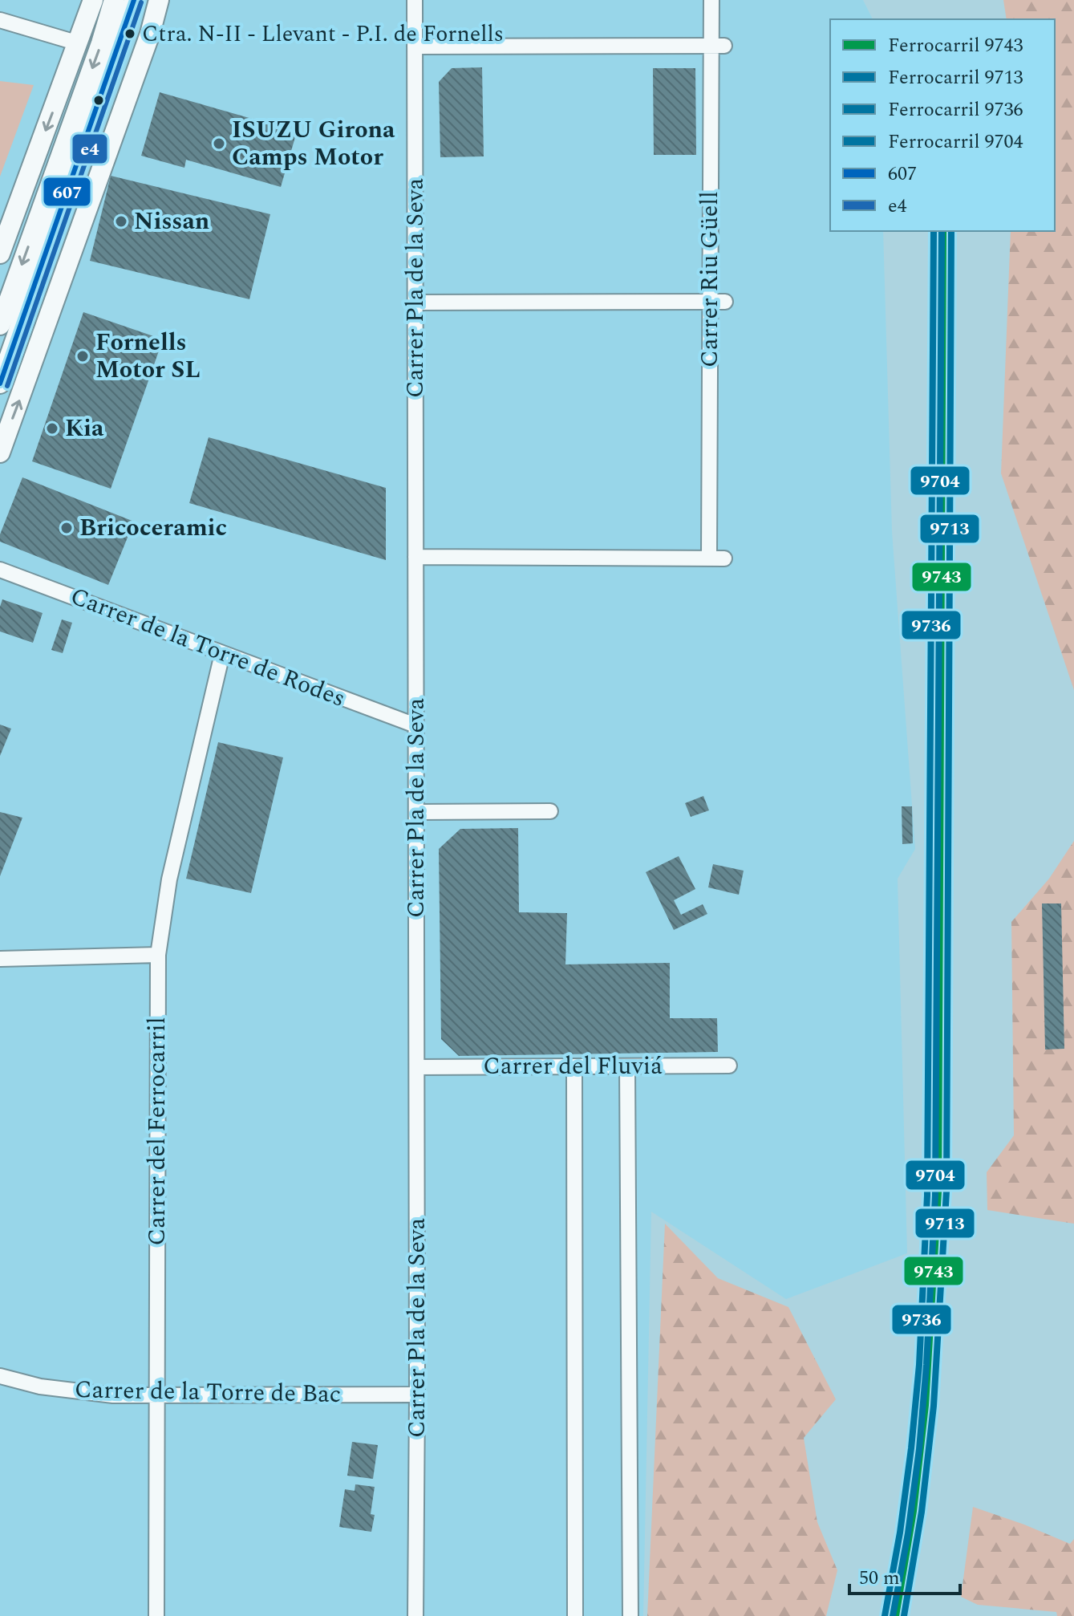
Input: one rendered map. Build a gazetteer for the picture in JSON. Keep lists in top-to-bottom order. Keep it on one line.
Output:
{"streets":{"street":["Carrer Riu Güell","Carrer Pla de la Seva","Carrer de la Torre de Rodes","Carrer del Fluviá","Carrer del Ferrocarril","Carrer de la Torre de Bac"]},"crossings":[["Carrer Pla de la Seva","Carrer de la Torre de Rodes"],["Carrer Pla de la Seva","Carrer del Fluviá"],["Carrer Pla de la Seva","Carrer de la Torre de Bac"],["Carrer de la Torre de Rodes","Carrer del Ferrocarril"],["Carrer del Ferrocarril","Carrer de la Torre de Bac"]],"places":["Ctra. N-II - Llevant - P.I. de Fornells","ISUZU Girona Camps Motor","Nissan","Fornells Motor SL","Kia","Bricoceramic"],"lines":["transit line 607","transit line e4","rail line 9743","rail line 9713","rail line 9736","rail line 9704"],"legend":["Ferrocarril 9743","Ferrocarril 9713","Ferrocarril 9736","Ferrocarril 9704","607","e4"],"scale_bar":"50 m"}
